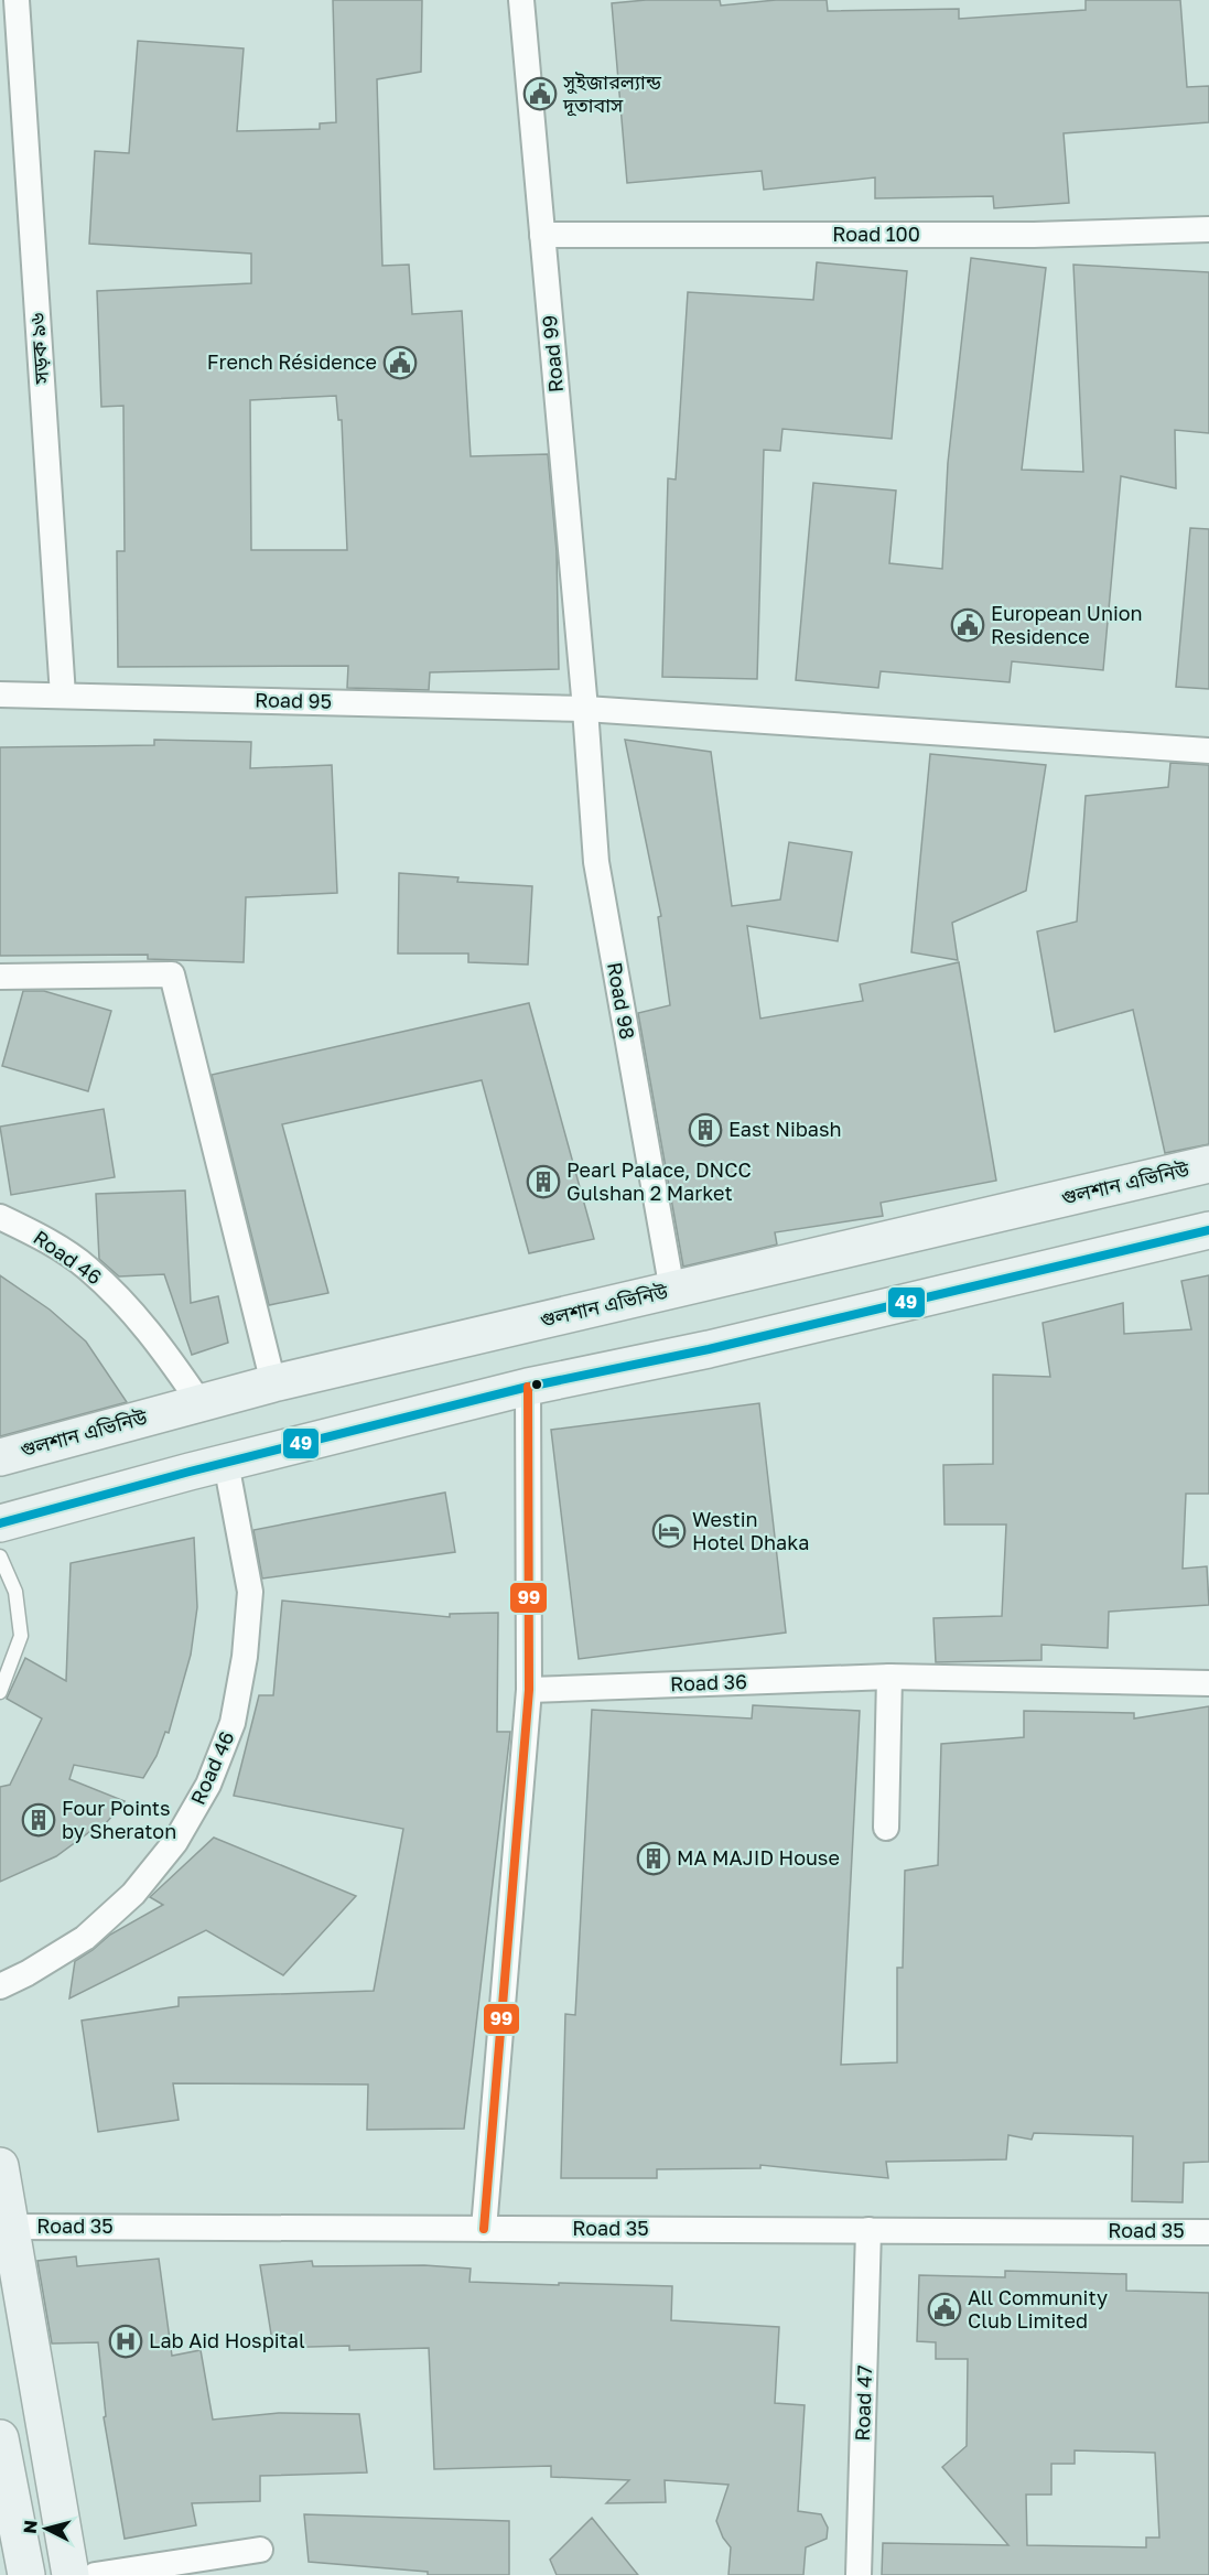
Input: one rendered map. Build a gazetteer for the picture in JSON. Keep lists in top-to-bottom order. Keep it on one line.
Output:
{"streets":{"main road":["গুলশান এভিনিউ"],"street":["Road 100","সড়ক ৯৬","Road 99","Road 95","Road 98","Road 46","Road 36","Road 35","Road 47"]},"crossings":[["Road 100","Road 99"],["সড়ক ৯৬","Road 95"],["Road 99","Road 95"],["Road 99","Road 98"],["Road 95","Road 98"],["Road 98","গুলশান এভিনিউ"],["গুলশান এভিনিউ","Road 46"],["Road 35","Road 47"]],"places":{"public building":["সুইজারল্যান্ড দূতাবাস","French Résidence","European Union Residence","All Community Club Limited"],"building":["East Nibash","Pearl Palace, DNCC Gulshan 2 Market","Four Points by Sheraton","MA MAJID House"],"hotel":["Westin Hotel Dhaka"],"hospital":["Lab Aid Hospital"]},"lines":["transit line 49","transit line 99"],"north":"left"}
